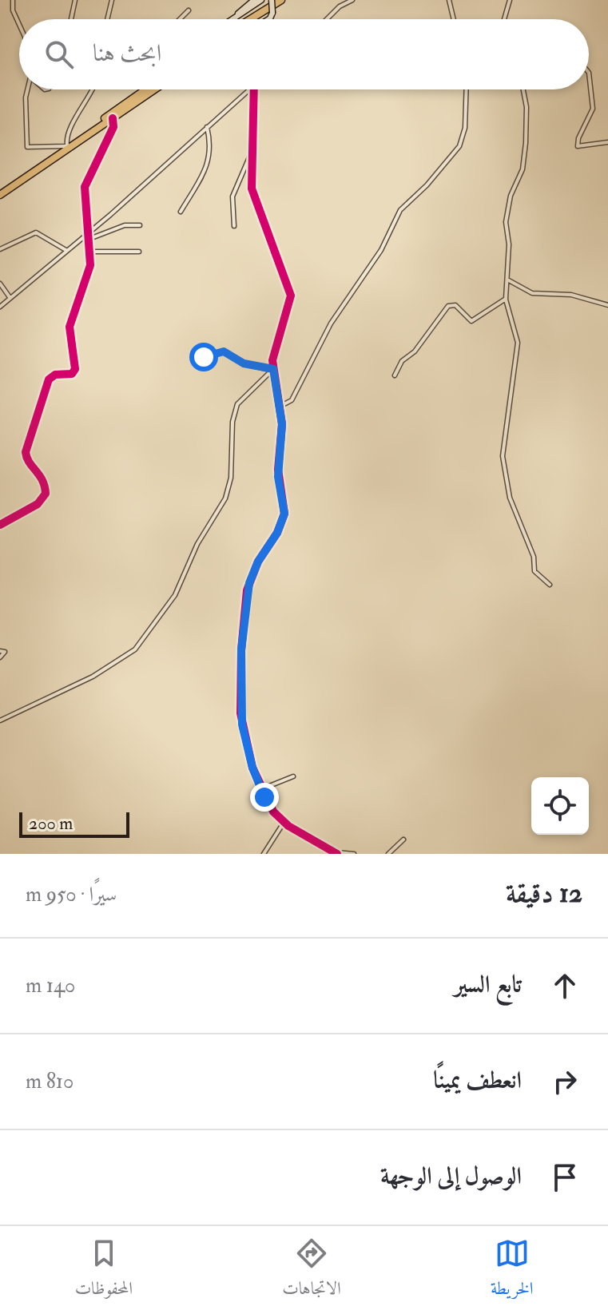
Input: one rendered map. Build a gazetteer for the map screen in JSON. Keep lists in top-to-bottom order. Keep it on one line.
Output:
{"scale_bar":"200 m","page":{"search":"ابحث هنا","scale":"200 m","heading":["12 دقيقة","سيرًا · 950 m"],"list":[["تابع السير","140 m"],["انعطف يمينًا","810 m"],"الوصول إلى الوجهة"],"nav":["الخريطة","الاتجاهات","المحفوظات"]}}
